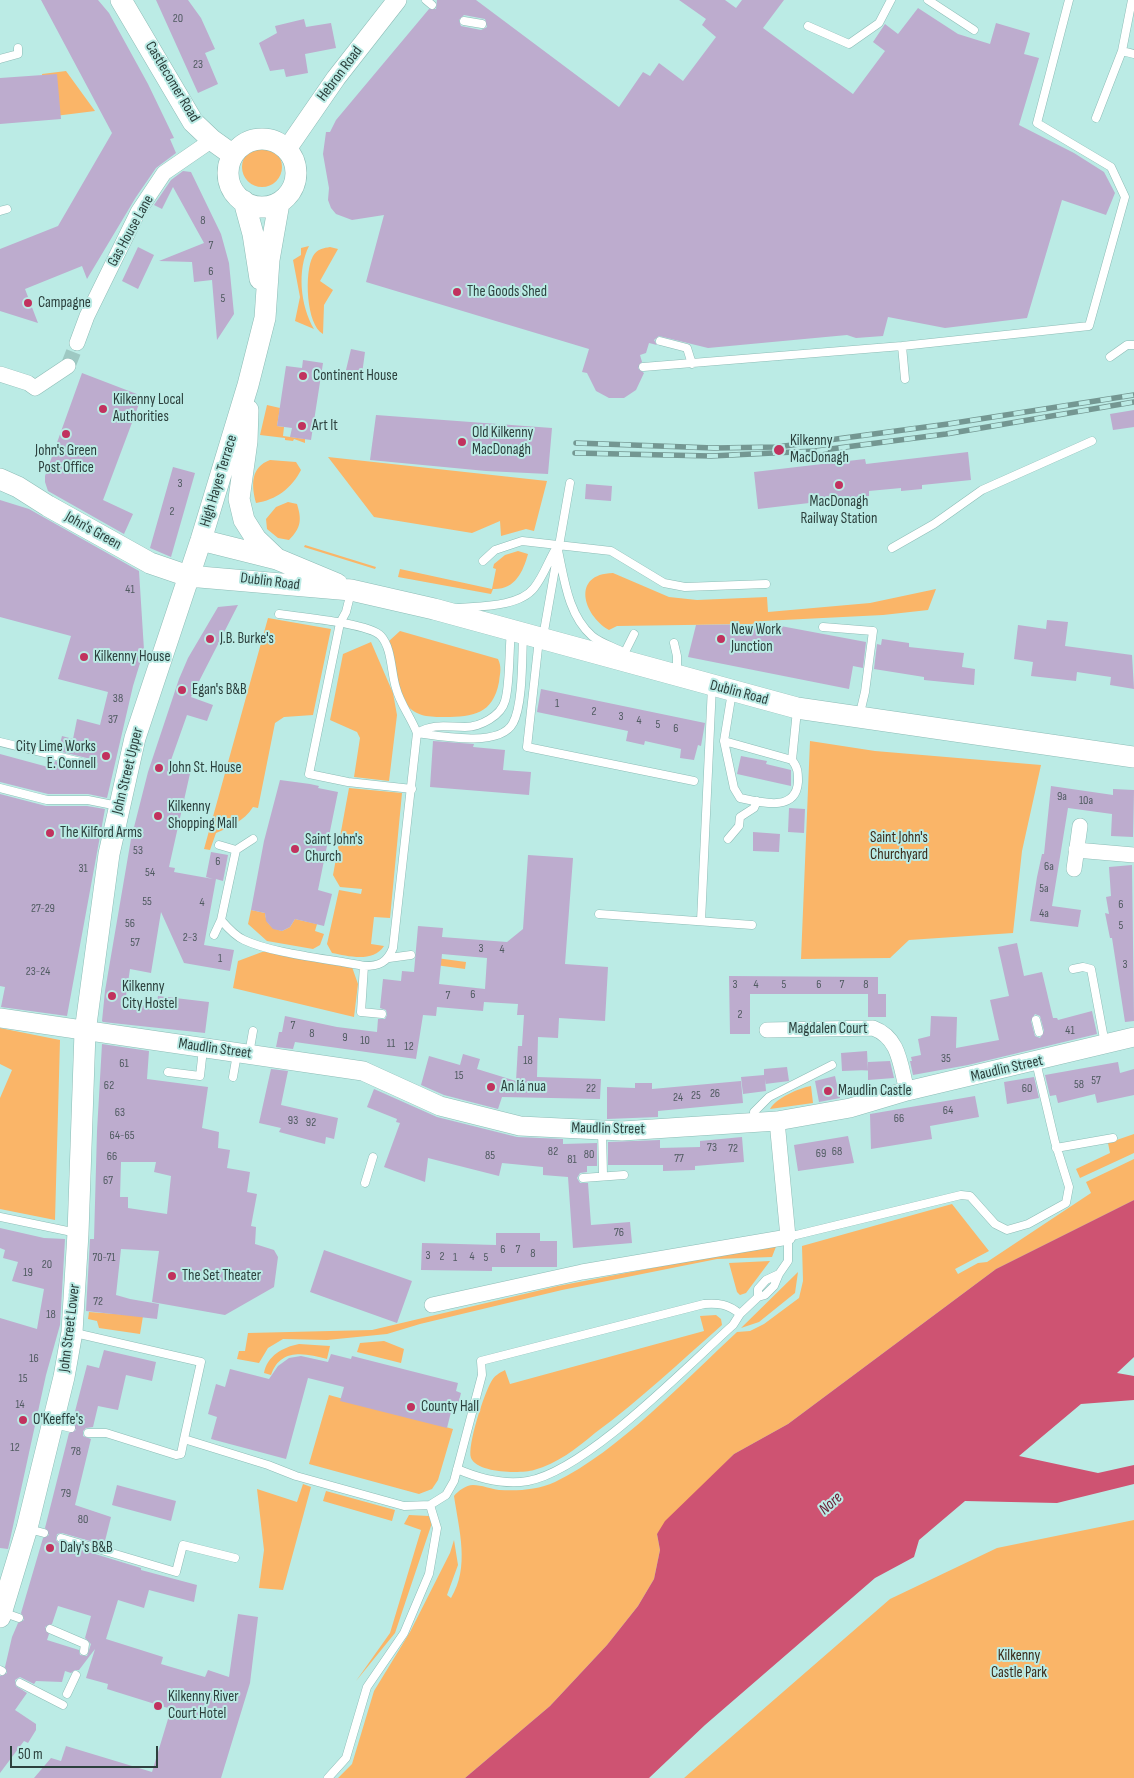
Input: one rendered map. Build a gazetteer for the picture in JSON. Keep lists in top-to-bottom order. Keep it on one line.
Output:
{"streets":{"main road":["Castlecomer Road","High Hayes Terrace","John's Green","Dublin Road","John Street Upper","John Street Lower"],"street":["Hebron Road","Gas House Lane","Magdalen Court","Maudlin Street"]},"crossings":[["Hebron Road","Castlecomer Road"],["Castlecomer Road","Gas House Lane"],["High Hayes Terrace","John's Green"],["High Hayes Terrace","Dublin Road"],["High Hayes Terrace","John Street Upper"],["John's Green","Dublin Road"],["John's Green","John Street Upper"],["Dublin Road","John Street Upper"],["John Street Upper","Maudlin Street"],["John Street Upper","John Street Lower"],["Magdalen Court","Maudlin Street"],["Maudlin Street","John Street Lower"]],"water":["Nore"],"parks":["Saint John's Churchyard","Kilkenny Castle Park"],"places":["The Goods Shed","Campagne","Continent House","Kilkenny Local Authorities","Art It","John's Green Post Office","Old Kilkenny MacDonagh","Kilkenny MacDonagh","MacDonagh Railway Station","J.B. Burke's","New Work Junction","Kilkenny House","Egan's B&B","City Lime Works E. Connell","John St. House","Kilkenny Shopping Mall","The Kilford Arms","Saint John's Church","Kilkenny City Hostel","An lá nua","Maudlin Castle","The Set Theater","County Hall","O'Keeffe's","Daly's B&B","Kilkenny River Court Hotel"],"house_numbers":["20","23","8","7","6","5","3","2","41","38","1","2","3","37","4","5","6","9a","10a","53","6","6a","31","54","5a","55","4","6","27-29","4a","56","5","2-3","57","3","4","1","3","23-24","3","4","5","6","7","8","6","7","2","7","41","8","9","10","11","12","35","18","61","15","57","58","62","22","60","26","25","24","64","63","66","93","92","64-65","73","72","82","68","69","80","85","66","77","81","67","76","6","7","8","3","2","4","70-71","1","5","20","19","72","18","16","15","14","12","78","79","80"],"scale_bar":"50 m"}
